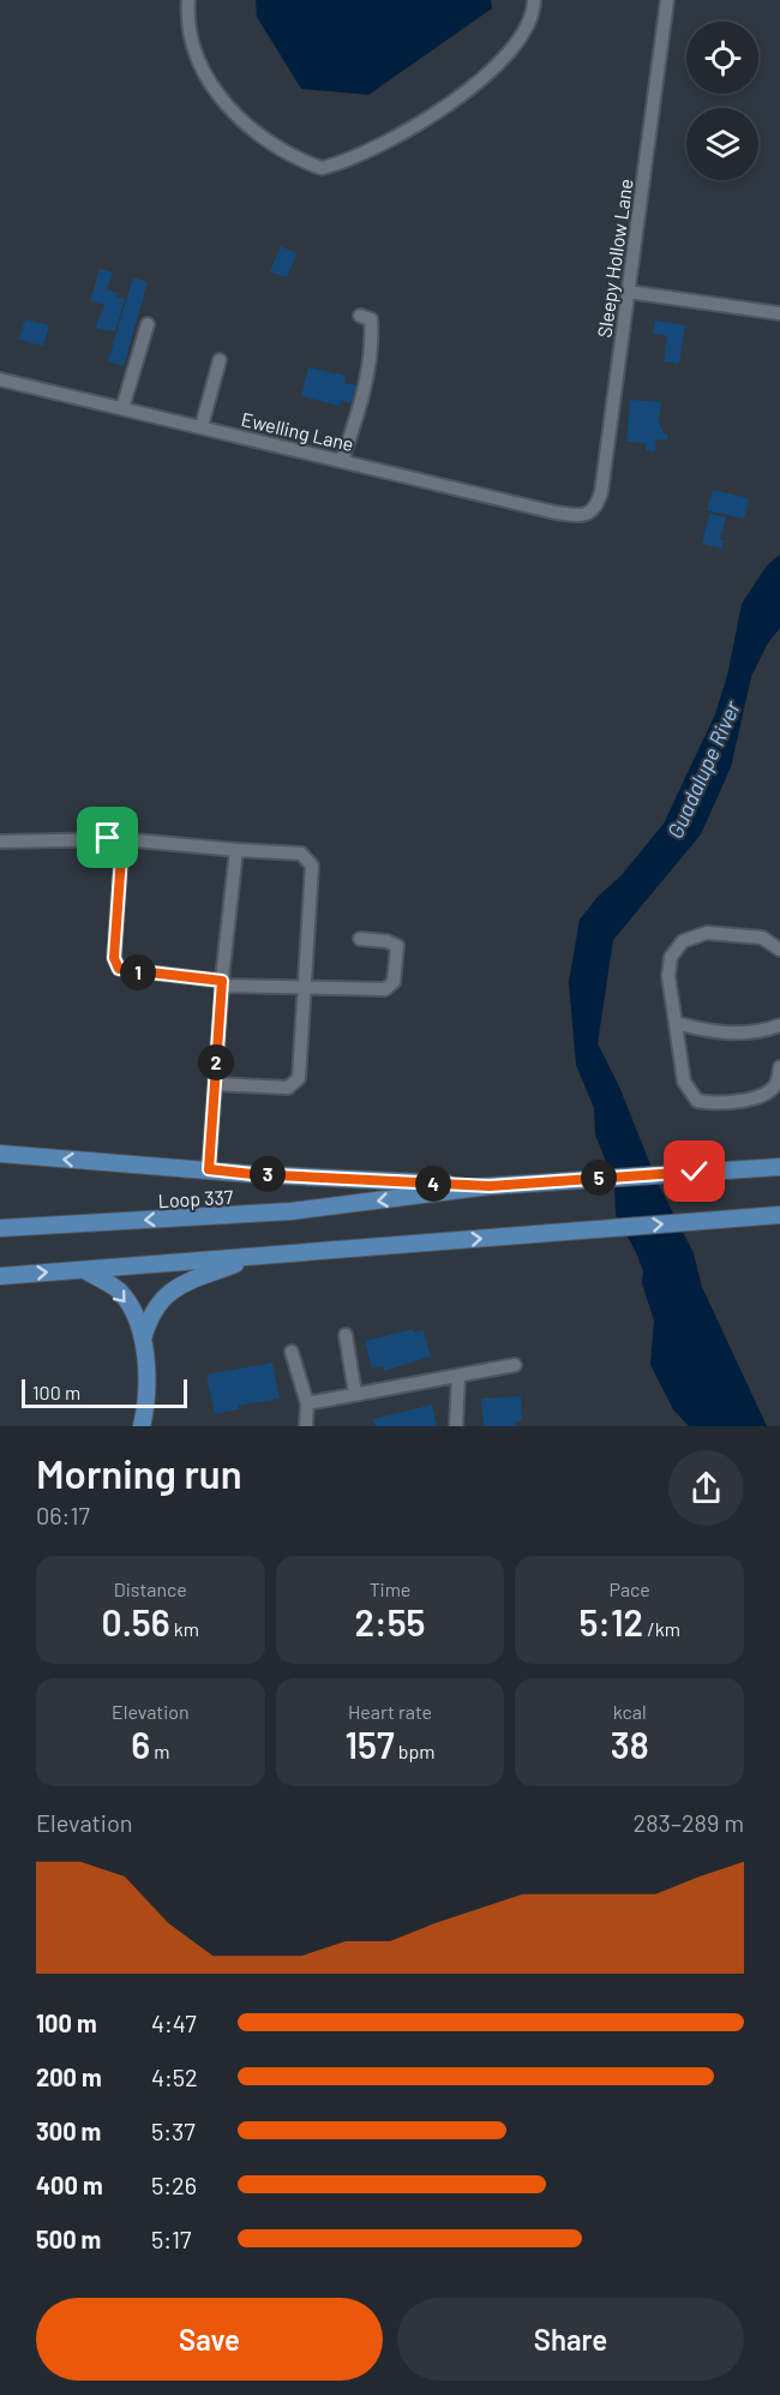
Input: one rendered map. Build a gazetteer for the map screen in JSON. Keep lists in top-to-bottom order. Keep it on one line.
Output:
{"streets":{"main road":["Loop 337"],"street":["Sleepy Hollow Lane","Ewelling Lane"]},"crossings":[["Sleepy Hollow Lane","Ewelling Lane"]],"water":["Guadalupe River"],"scale_bar":"100 m","page":{"pins":["1","2","3","5","4"],"scale":"100 m","heading":["Morning run","06:17"],"stats":[["Distance","0.56 km"],["Time","2:55"],["Pace","5:12 /km"],["Elevation","6 m"],["Heart rate","157 bpm"],["kcal","38"]],"chart":["Elevation","283–289 m"],"list":[{"name":"100 m","note":"4:47"},{"name":"200 m","note":"4:52"},{"name":"300 m","note":"5:37"},{"name":"400 m","note":"5:26"},{"name":"500 m","note":"5:17"}],"buttons":["Save","Share"]}}
